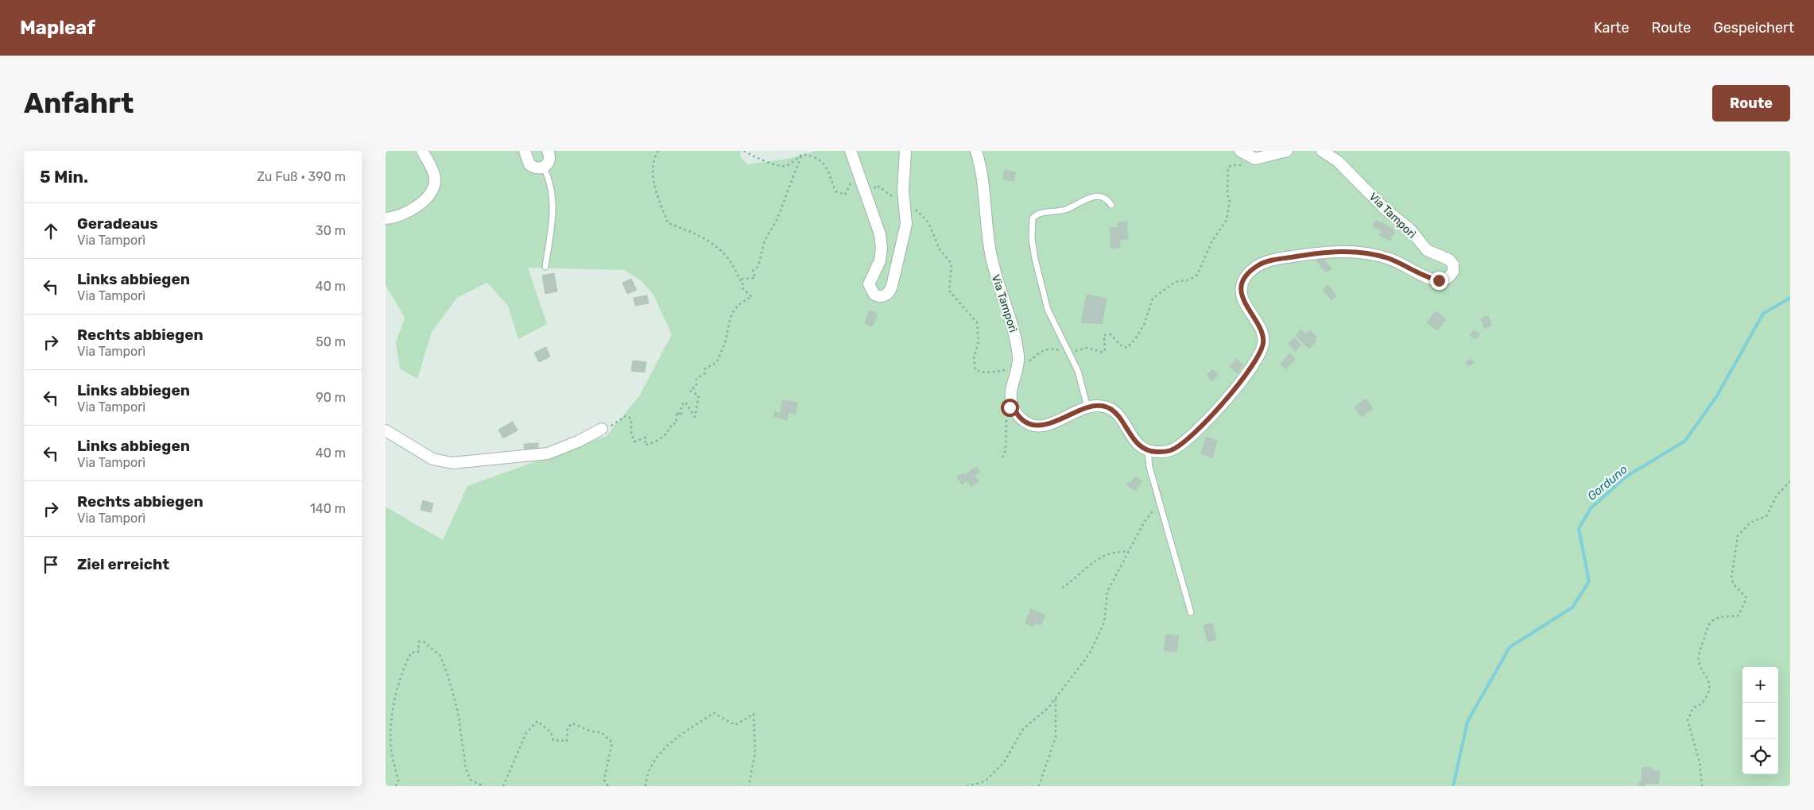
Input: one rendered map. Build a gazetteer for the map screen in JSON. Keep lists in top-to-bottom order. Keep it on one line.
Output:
{"streets":{"street":["Via Tamporì"]},"water":["Gorduno"],"page":{"header":"Mapleaf","nav":["Karte","Route","Gespeichert"],"buttons":"Route","title":"Anfahrt","heading":["5 Min.","Zu Fuß · 390 m"],"list":[["Geradeaus","Via Tamporì","30 m"],["Links abbiegen","Via Tamporì","40 m"],["Rechts abbiegen","Via Tamporì","50 m"],["Links abbiegen","Via Tamporì","90 m"],["Links abbiegen","Via Tamporì","40 m"],["Rechts abbiegen","Via Tamporì","140 m"],"Ziel erreicht"],"map_buttons":["+","−"]}}
